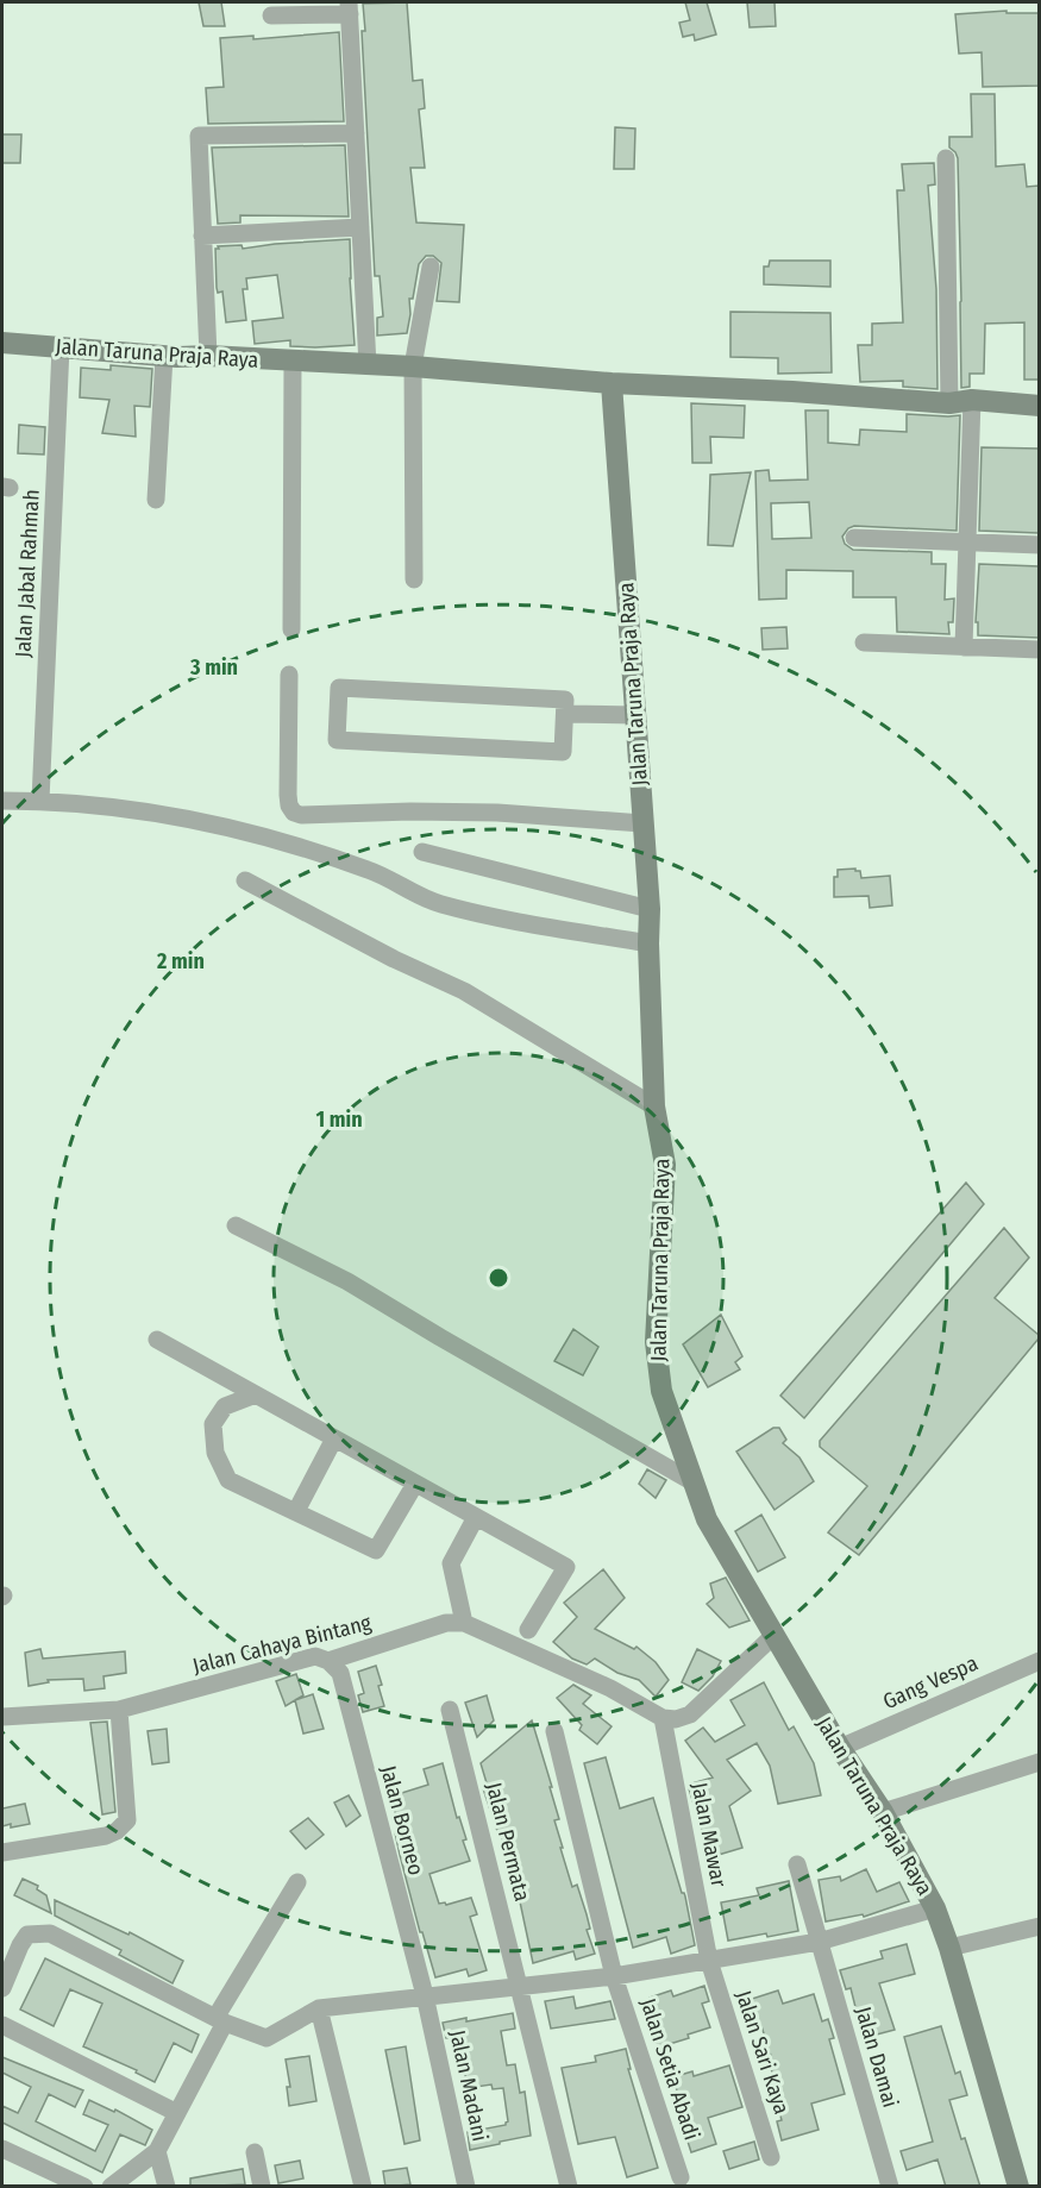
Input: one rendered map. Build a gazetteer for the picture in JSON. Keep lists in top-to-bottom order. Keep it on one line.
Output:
{"streets":{"street":["Jalan Taruna Praja Raya","Jalan Jabal Rahmah","Jalan Cahaya Bintang","Gang Vespa","Jalan Borneo","Jalan Mawar","Jalan Permata","Jalan Sari Kaya","Jalan Damai","Jalan Setia Abadi","Jalan Madani"]},"crossings":[["Jalan Taruna Praja Raya","Jalan Jabal Rahmah"],["Jalan Taruna Praja Raya","Gang Vespa"],["Jalan Cahaya Bintang","Jalan Borneo"],["Jalan Borneo","Jalan Madani"],["Jalan Mawar","Jalan Sari Kaya"]],"rings":["3 min","2 min","1 min"]}
